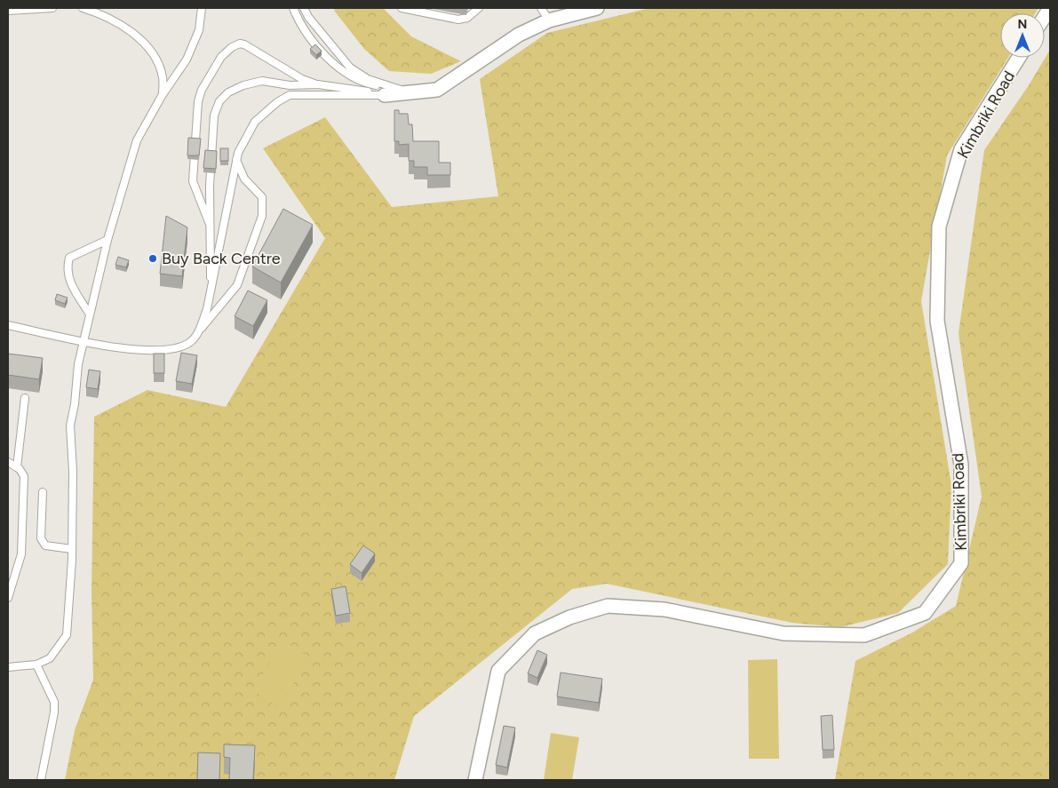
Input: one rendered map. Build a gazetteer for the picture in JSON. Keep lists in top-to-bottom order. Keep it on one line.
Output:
{"streets":{"street":["Kimbriki Road"]},"places":["Buy Back Centre"],"north":"top"}
